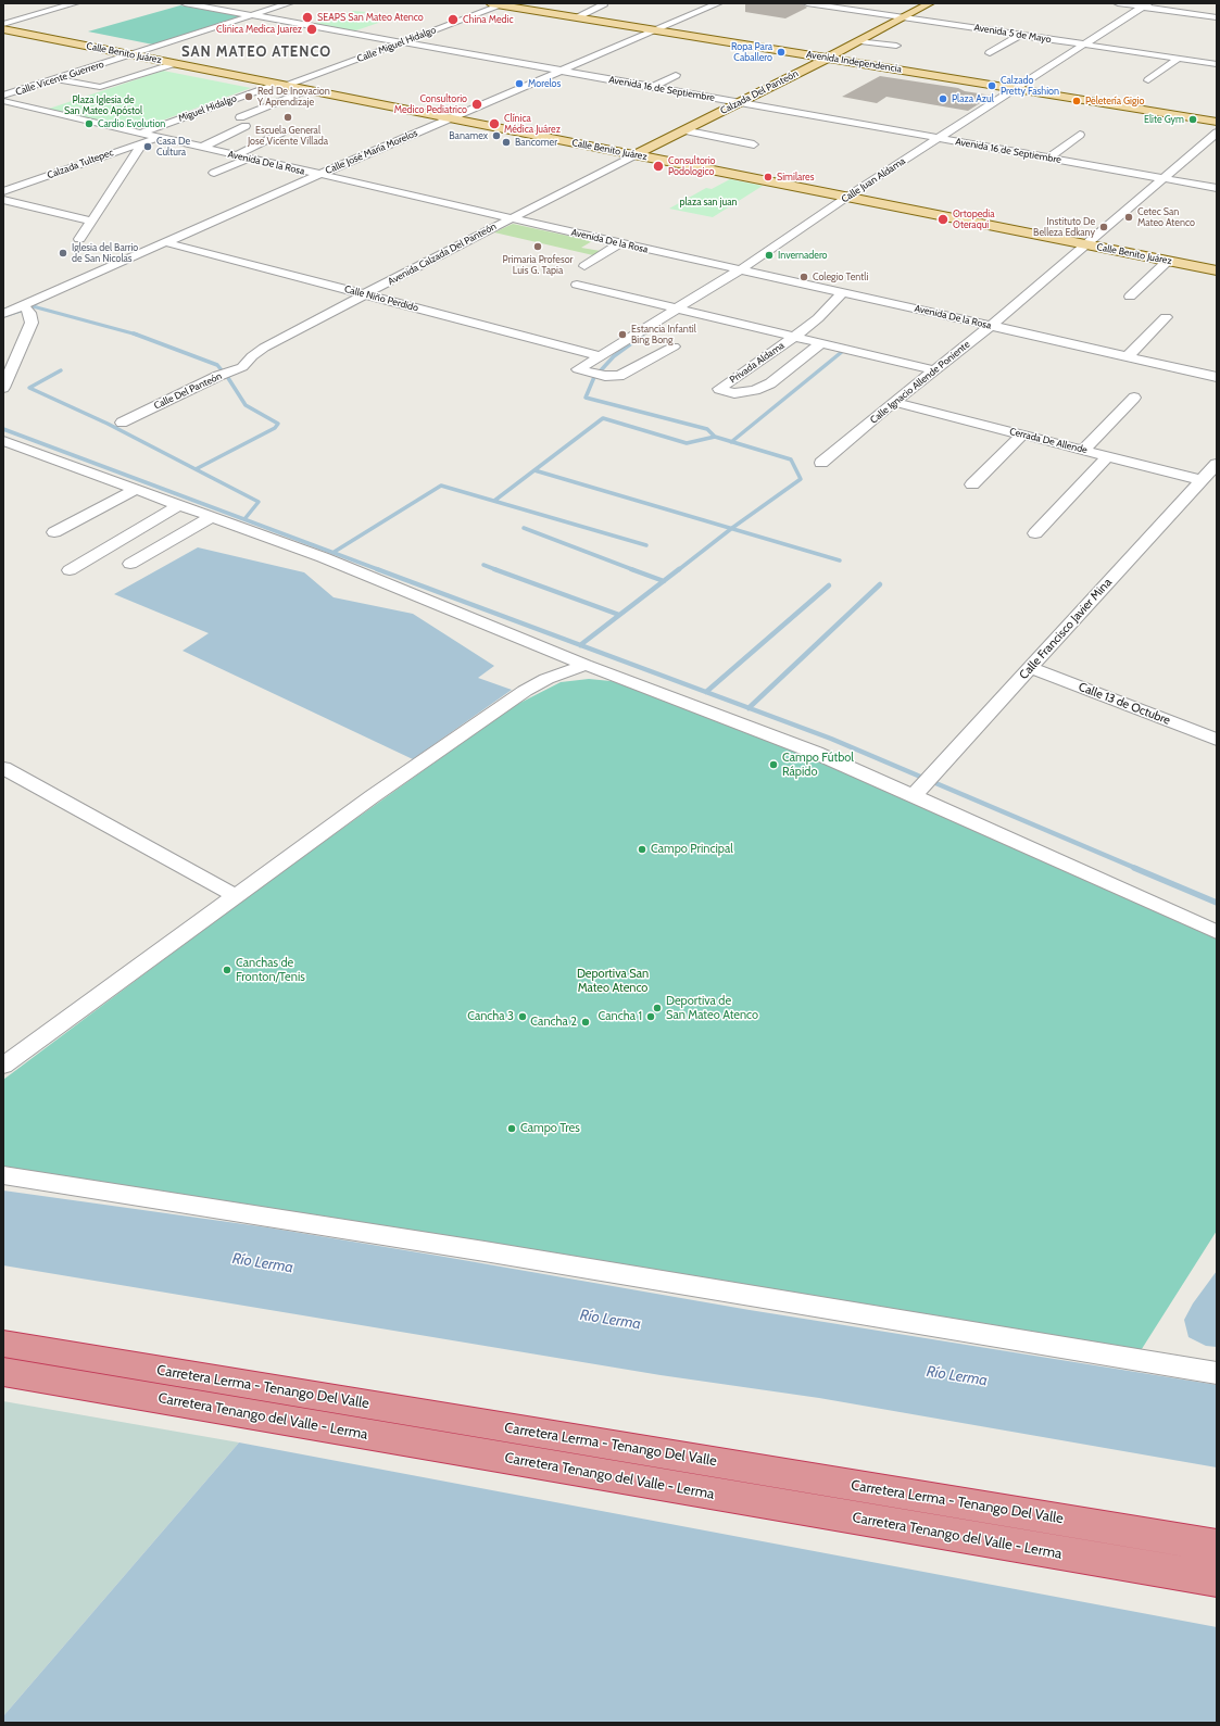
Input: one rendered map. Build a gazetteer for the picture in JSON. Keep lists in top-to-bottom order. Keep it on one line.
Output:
{"streets":{"highway":["Carretera Lerma - Tenango Del Valle","Carretera Tenango del Valle - Lerma"],"main road":["Calle Benito Juárez","Avenida Independencia","Calzada Del Panteón"],"street":["Avenida 5 de Mayo","Calle Miguel Hidalgo","Calle Vicente Guerrero","Avenida 16 de Septiembre","Miguel Hidalgo","Calle José María Morelos","Avenida De la Rosa","Calzada Tultepec","Calle Juan Aldama","Avenida Calzada Del Panteón","Calle Niño Perdido","Privada Aldama","Calle Ignacio Allende Poniente","Calle Del Panteón","Cerrada De Allende","Calle Francisco Javier Mina","Calle 13 de Octubre"]},"crossings":[["Avenida 5 de Mayo","Calzada Del Panteón"],["Avenida 5 de Mayo","Calle Juan Aldama"],["Calle Miguel Hidalgo","Calle Benito Juárez"],["Calle Miguel Hidalgo","Avenida Independencia"],["Calle Miguel Hidalgo","Avenida 16 de Septiembre"],["Calle Miguel Hidalgo","Miguel Hidalgo"],["Calle Benito Juárez","Calle Vicente Guerrero"],["Calle Benito Juárez","Calzada Del Panteón"],["Calle Benito Juárez","Miguel Hidalgo"],["Calle Benito Juárez","Calle José María Morelos"],["Calle Benito Juárez","Calle Juan Aldama"],["Calle Benito Juárez","Avenida Calzada Del Panteón"],["Calle Benito Juárez","Calle Ignacio Allende Poniente"],["Avenida Independencia","Calzada Del Panteón"],["Avenida Independencia","Calle José María Morelos"],["Avenida Independencia","Calle Juan Aldama"],["Calle Vicente Guerrero","Avenida 16 de Septiembre"],["Avenida 16 de Septiembre","Calzada Del Panteón"],["Avenida 16 de Septiembre","Calle José María Morelos"],["Avenida 16 de Septiembre","Calle Juan Aldama"],["Avenida 16 de Septiembre","Calle Ignacio Allende Poniente"],["Calzada Del Panteón","Avenida Calzada Del Panteón"],["Miguel Hidalgo","Avenida De la Rosa"],["Miguel Hidalgo","Calzada Tultepec"],["Calle José María Morelos","Avenida De la Rosa"],["Calle José María Morelos","Calle Niño Perdido"],["Avenida De la Rosa","Calzada Tultepec"],["Avenida De la Rosa","Calle Juan Aldama"],["Avenida De la Rosa","Avenida Calzada Del Panteón"],["Avenida De la Rosa","Privada Aldama"],["Avenida De la Rosa","Calle Ignacio Allende Poniente"],["Calle Juan Aldama","Calle Niño Perdido"],["Avenida Calzada Del Panteón","Calle Niño Perdido"],["Avenida Calzada Del Panteón","Calle Del Panteón"],["Calle Ignacio Allende Poniente","Cerrada De Allende"],["Cerrada De Allende","Calle Francisco Javier Mina"],["Calle Francisco Javier Mina","Calle 13 de Octubre"]],"districts":["SAN MATEO ATENCO"],"water":["Río Lerma"],"parks":["Plaza Iglesia de San Mateo Apóstol","plaza san juan","Deportiva San Mateo Atenco"],"places":["SEAPS San Mateo Atenco","China Medic","Clinica Medica Juarez","Ropa Para Caballero","Morelos","Calzado Pretty Fashion","Red De Inovacion Y Aprendizaje","Plaza Azul","Peletería Gigio","Consultorio Medico Pediatrico","Escuela General Jose Vicente Villada","Elite Gym","Cardio Evolution","Clínica Médica Juárez","Banamex","Bancomer","Casa De Cultura","Consultorio Podologico","Similares","Cetec San Mateo Atenco","Ortopedia Oteraqui","Instituto De Belleza Edkany","Primaria Profesor Luis G. Tapia","Iglesia del Barrio de San Nicolas","Invernadero","Colegio Tentli","Estancia Infantil Bing Bong","Campo Fútbol Rápido","Campo Principal","Canchas de Fronton/Tenis","Deportiva de San Mateo Atenco","Cancha 3","Cancha 1","Cancha 2","Campo Tres"]}
